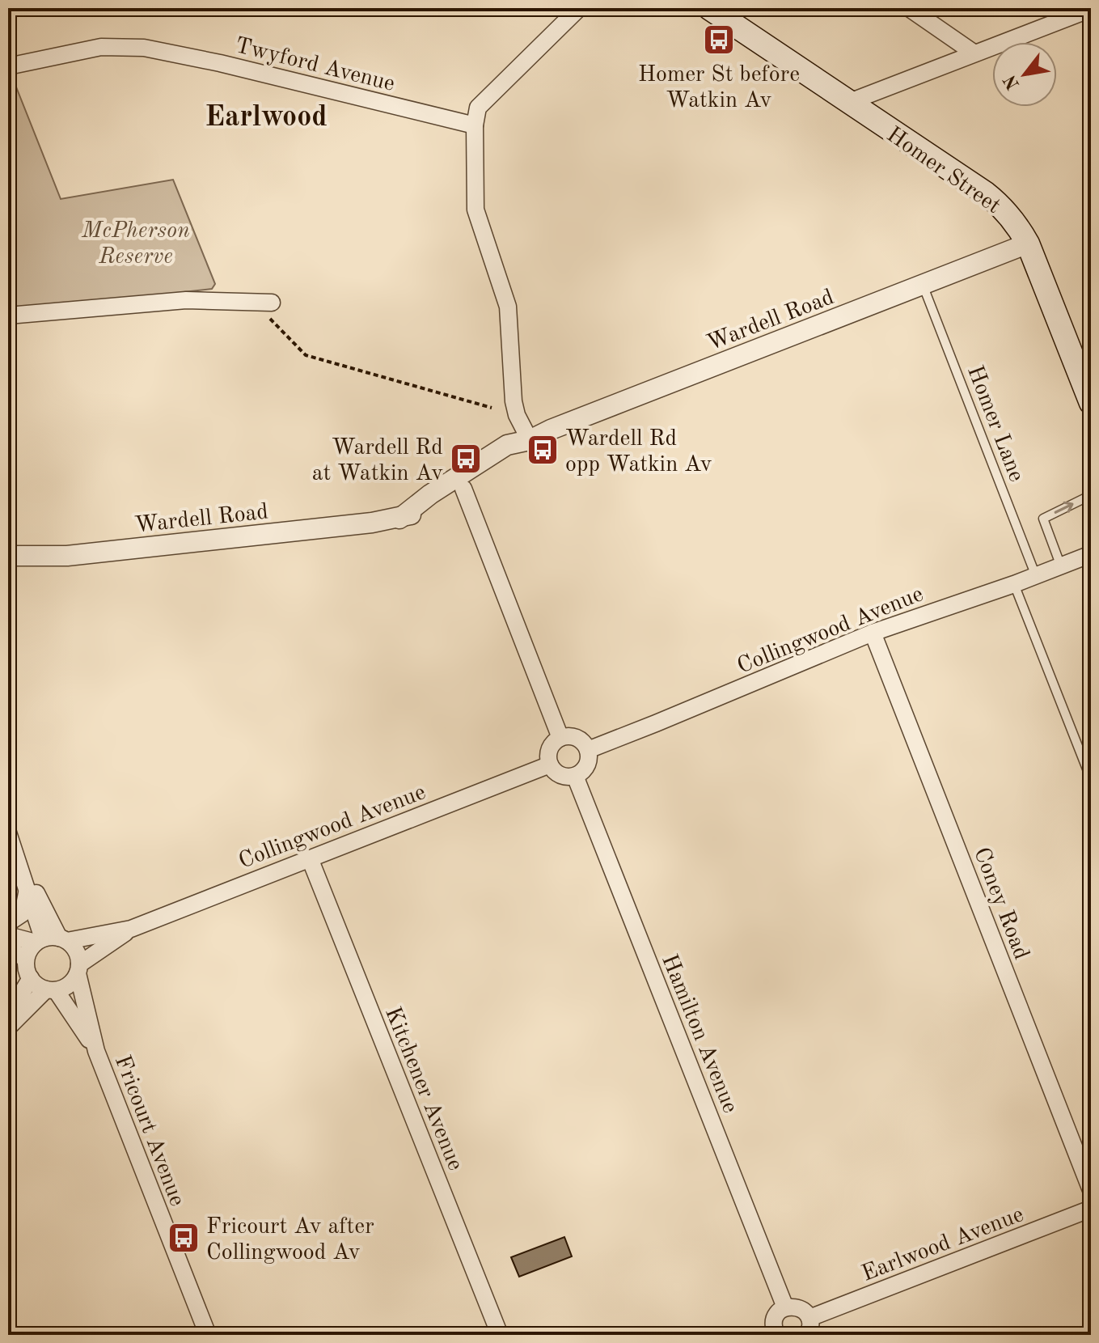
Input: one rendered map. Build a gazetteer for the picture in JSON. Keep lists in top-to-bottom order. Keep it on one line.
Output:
{"streets":{"main road":["Homer Street"],"street":["Twyford Avenue","Wardell Road","Collingwood Avenue","Coney Road","Hamilton Avenue","Kitchener Avenue","Fricourt Avenue","Earlwood Avenue"],"lane":["Homer Lane"]},"crossings":[["Homer Street","Wardell Road"],["Wardell Road","Homer Lane"],["Homer Lane","Collingwood Avenue"],["Collingwood Avenue","Coney Road"],["Collingwood Avenue","Hamilton Avenue"],["Collingwood Avenue","Kitchener Avenue"],["Collingwood Avenue","Fricourt Avenue"]],"districts":["Earlwood"],"parks":["McPherson Reserve"],"places":{"bus stop":["Homer St before Watkin Av","Wardell Rd opp Watkin Av","Wardell Rd at Watkin Av","Fricourt Av after Collingwood Av"]},"north":"bottom left"}
